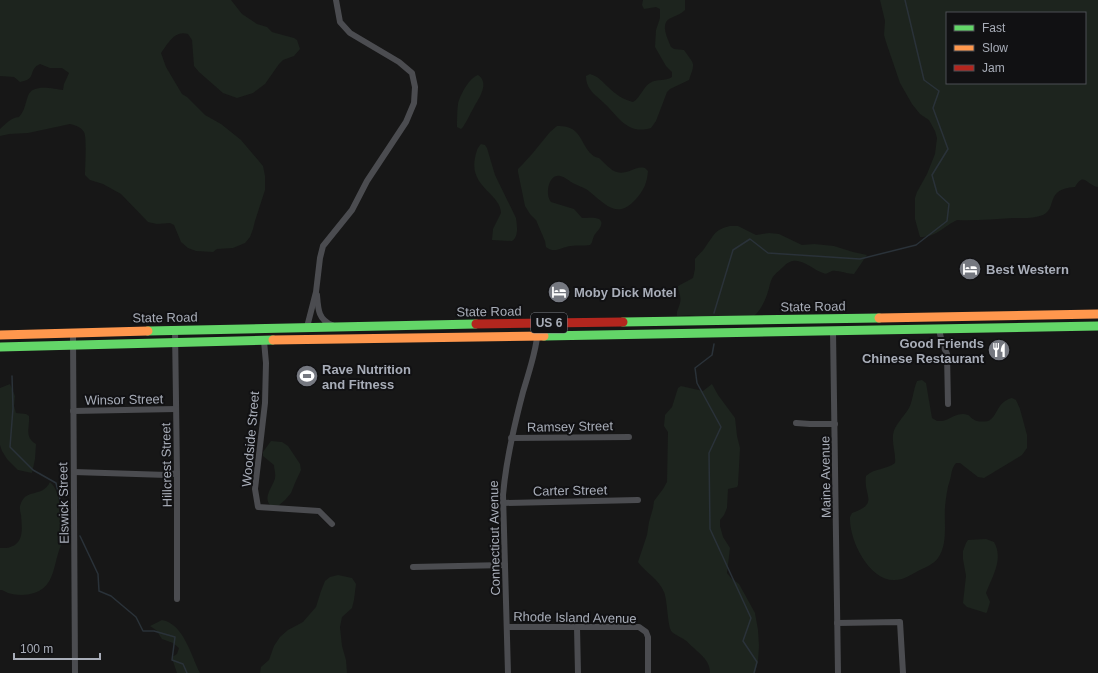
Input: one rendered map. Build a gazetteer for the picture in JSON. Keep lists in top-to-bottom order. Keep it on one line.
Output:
{"streets":{"main road":["State Road","US 6"],"street":["Winsor Street","Ramsey Street","Woodside Street","Hillcrest Street","Maine Avenue","Carter Street","Elswick Street","Connecticut Avenue","Rhode Island Avenue"]},"crossings":[["State Road","Woodside Street"],["State Road","Hillcrest Street"],["State Road","Maine Avenue"],["State Road","Elswick Street"],["State Road","Connecticut Avenue"],["Winsor Street","Hillcrest Street"],["Winsor Street","Elswick Street"],["Ramsey Street","Connecticut Avenue"],["Carter Street","Connecticut Avenue"],["Connecticut Avenue","Rhode Island Avenue"]],"places":{"hotel":["Best Western","Moby Dick Motel"],"restaurant":["Good Friends Chinese Restaurant"],"sports":["Rave Nutrition and Fitness"]},"legend":["Fast","Slow","Jam"],"scale_bar":"100 m"}
